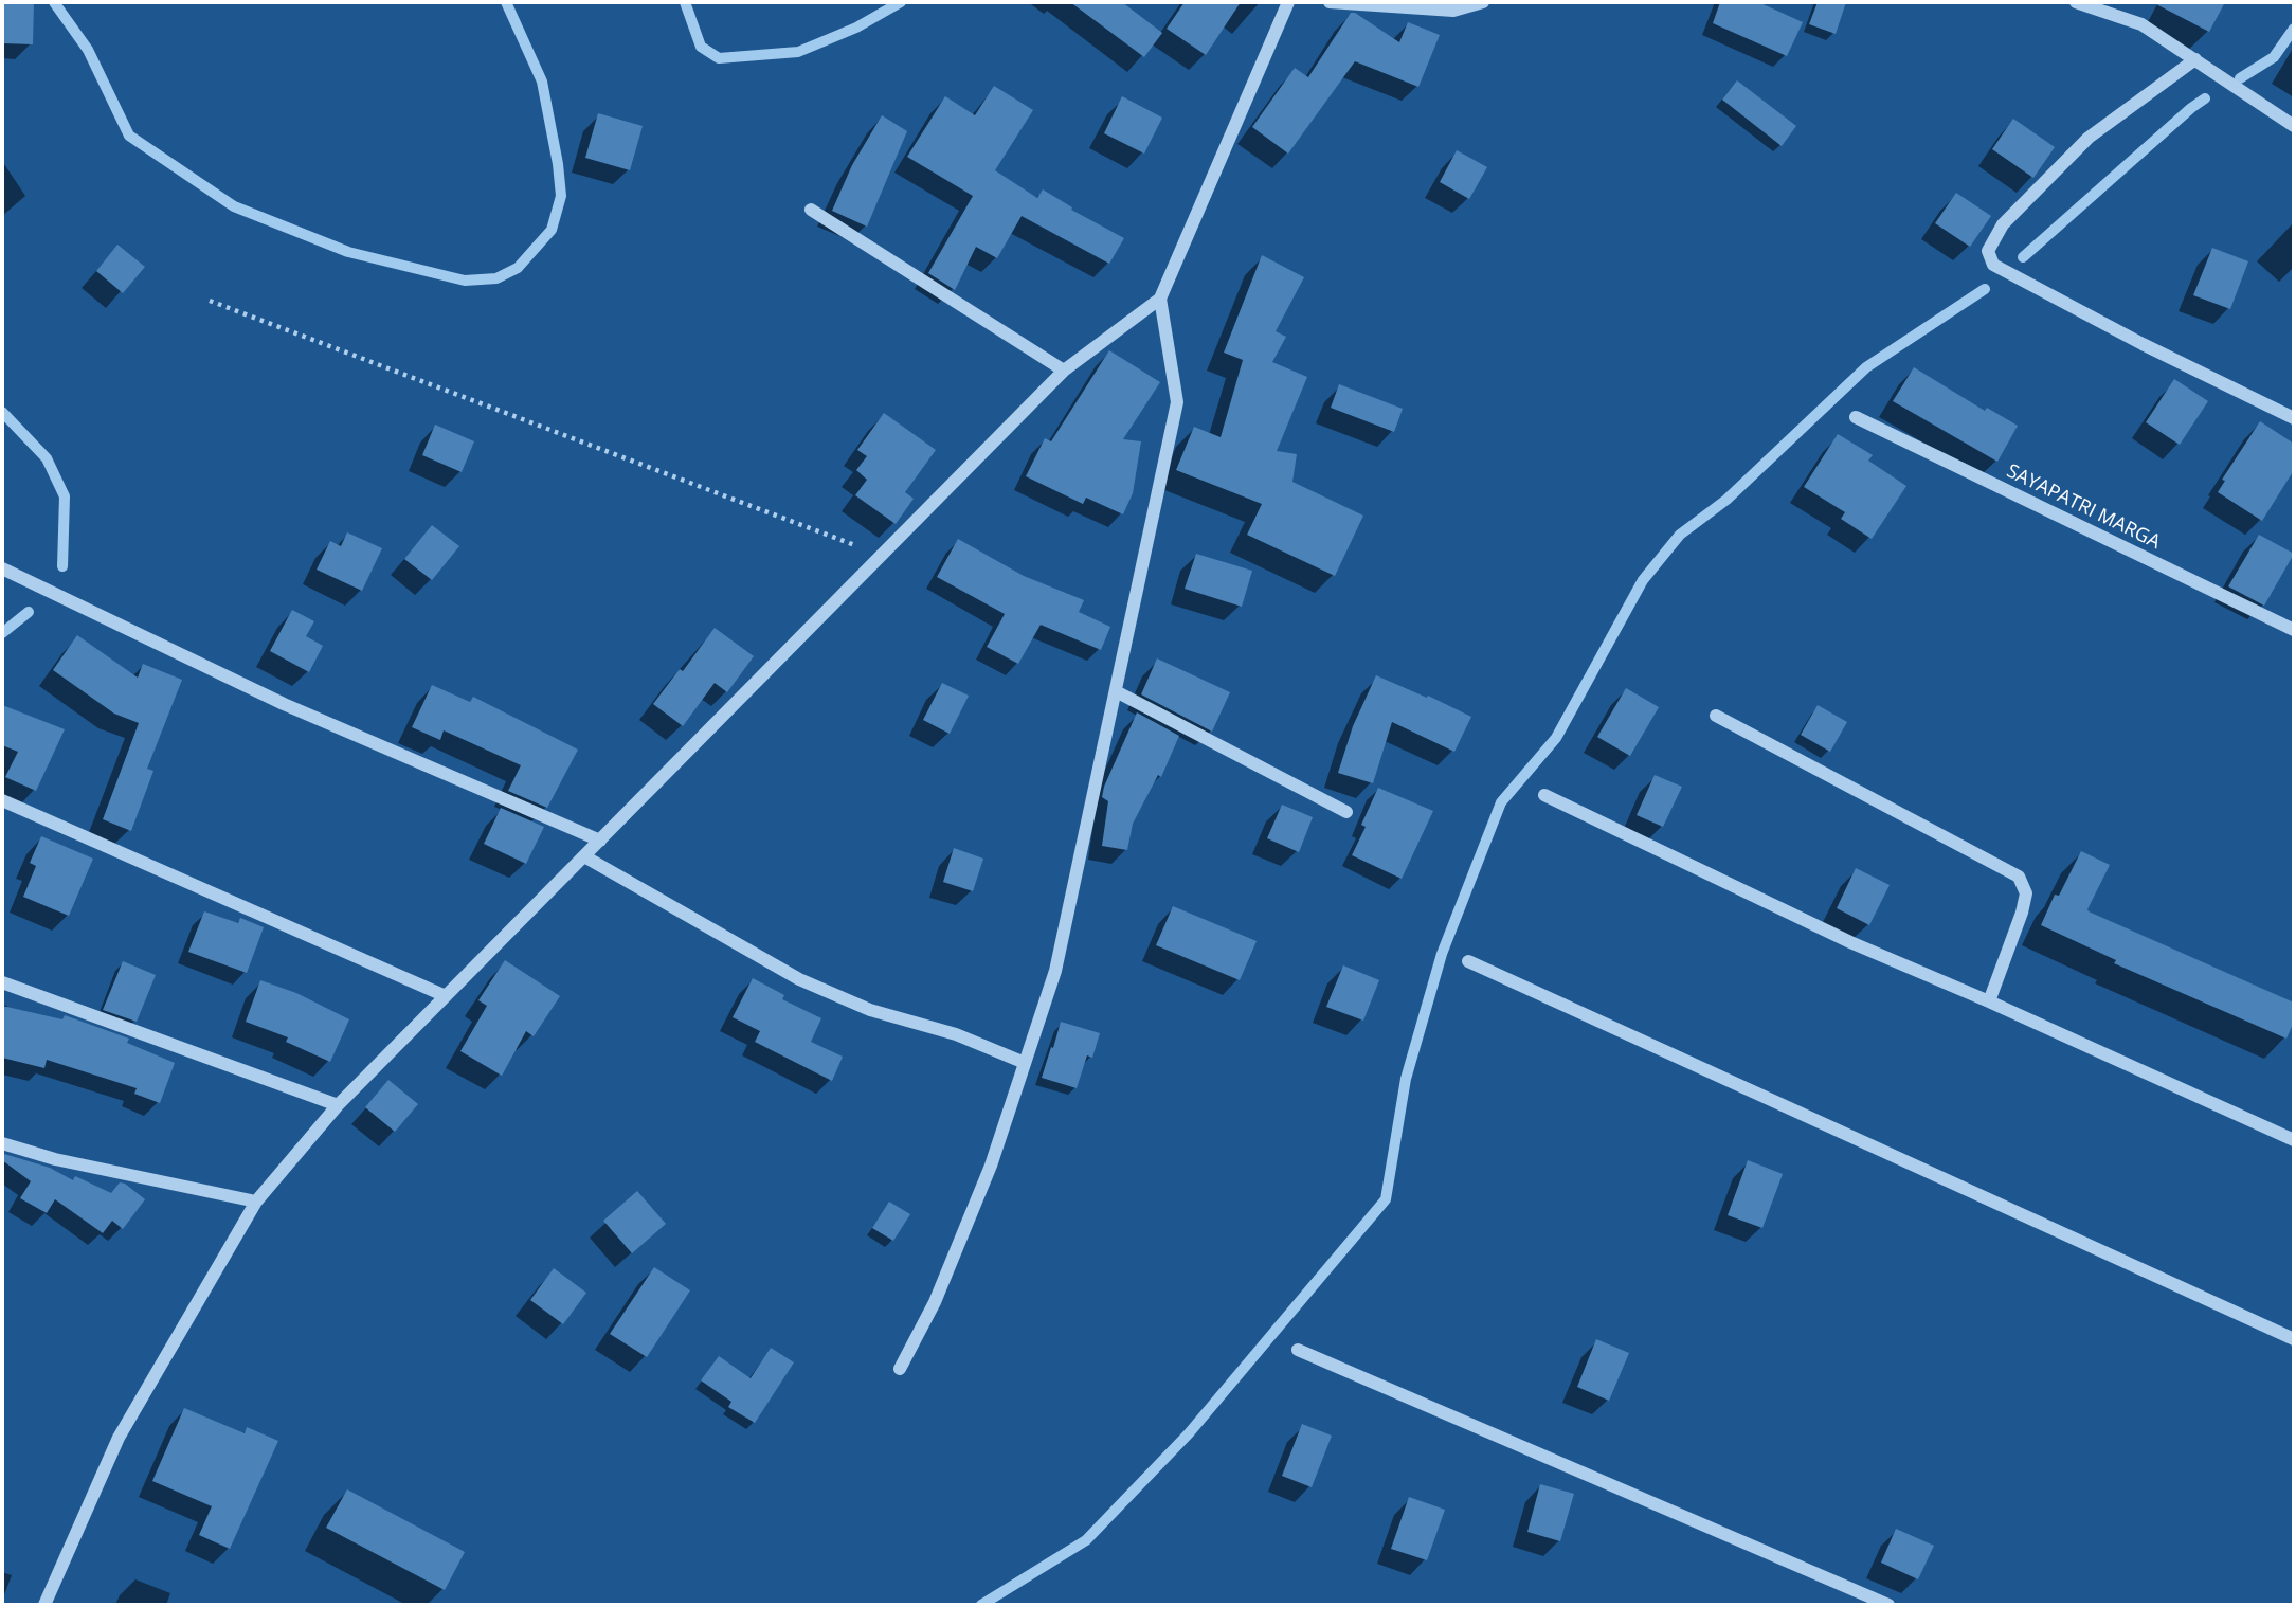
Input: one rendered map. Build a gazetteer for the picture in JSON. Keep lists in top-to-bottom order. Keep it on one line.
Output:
{"streets":{"street":["SAYAPATRI MARGA"]}}
